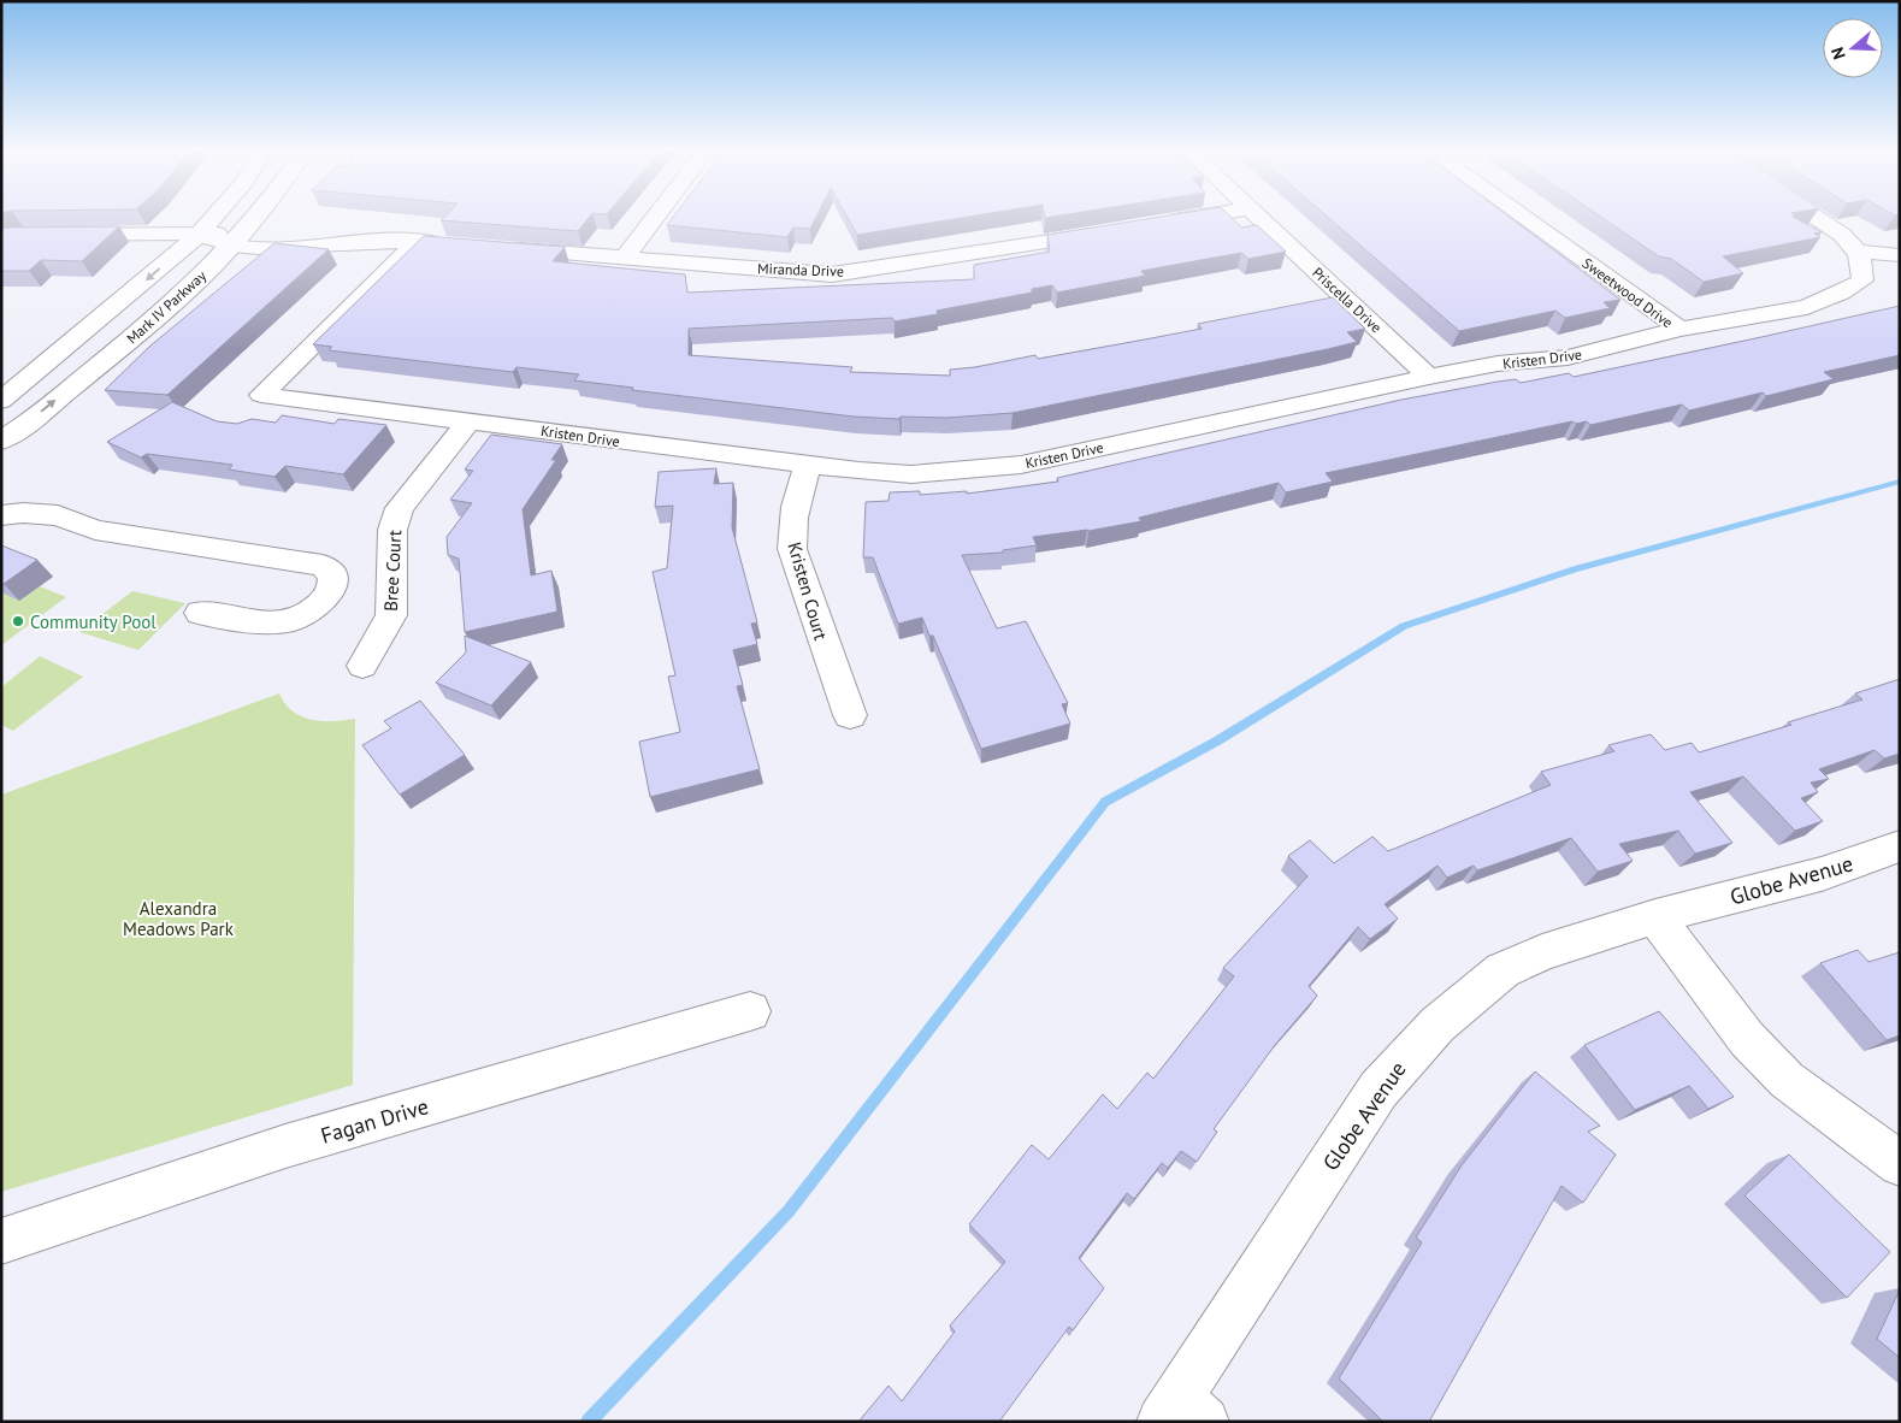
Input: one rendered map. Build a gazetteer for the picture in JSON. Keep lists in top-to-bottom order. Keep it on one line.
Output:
{"streets":{"street":["Miranda Drive","Sweetwood Drive","Priscella Drive","Mark IV Parkway","Kristen Drive","Bree Court","Kristen Court","Globe Avenue","Fagan Drive"]},"crossings":[["Sweetwood Drive","Kristen Drive"],["Priscella Drive","Kristen Drive"],["Kristen Drive","Bree Court"],["Kristen Drive","Kristen Court"]],"parks":["Alexandra Meadows Park"],"places":["Community Pool"],"north":"left"}
